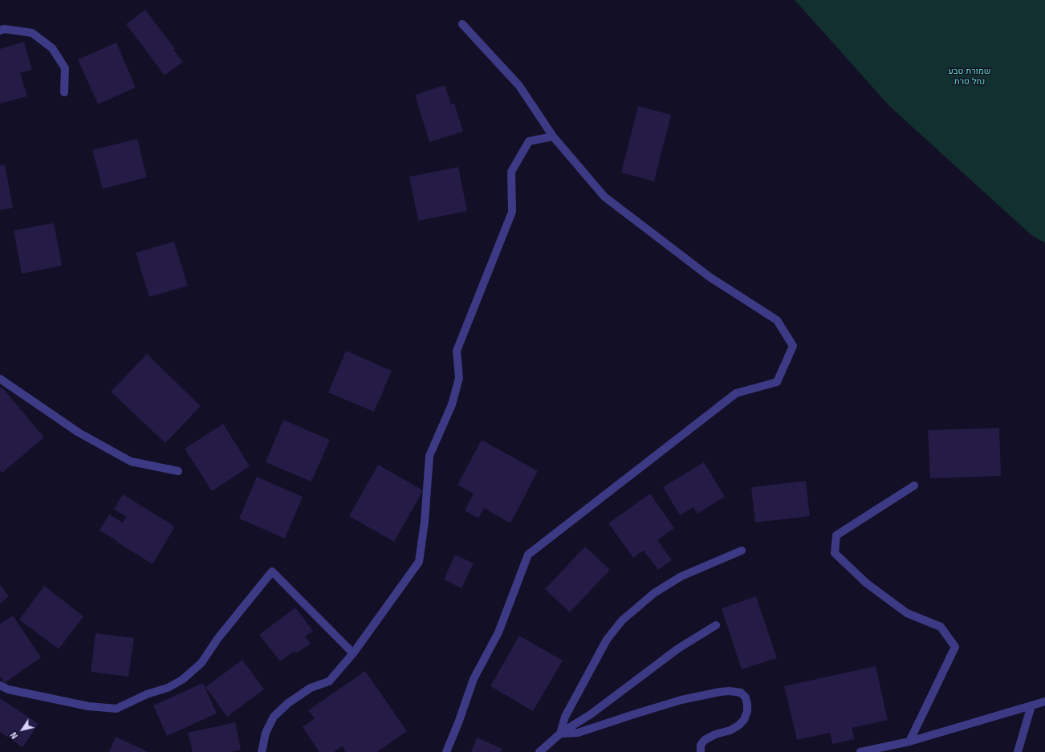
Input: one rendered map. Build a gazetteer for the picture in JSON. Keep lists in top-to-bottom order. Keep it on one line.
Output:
{"parks":["שמורת טבע נחל פרת"],"north":"bottom left"}
